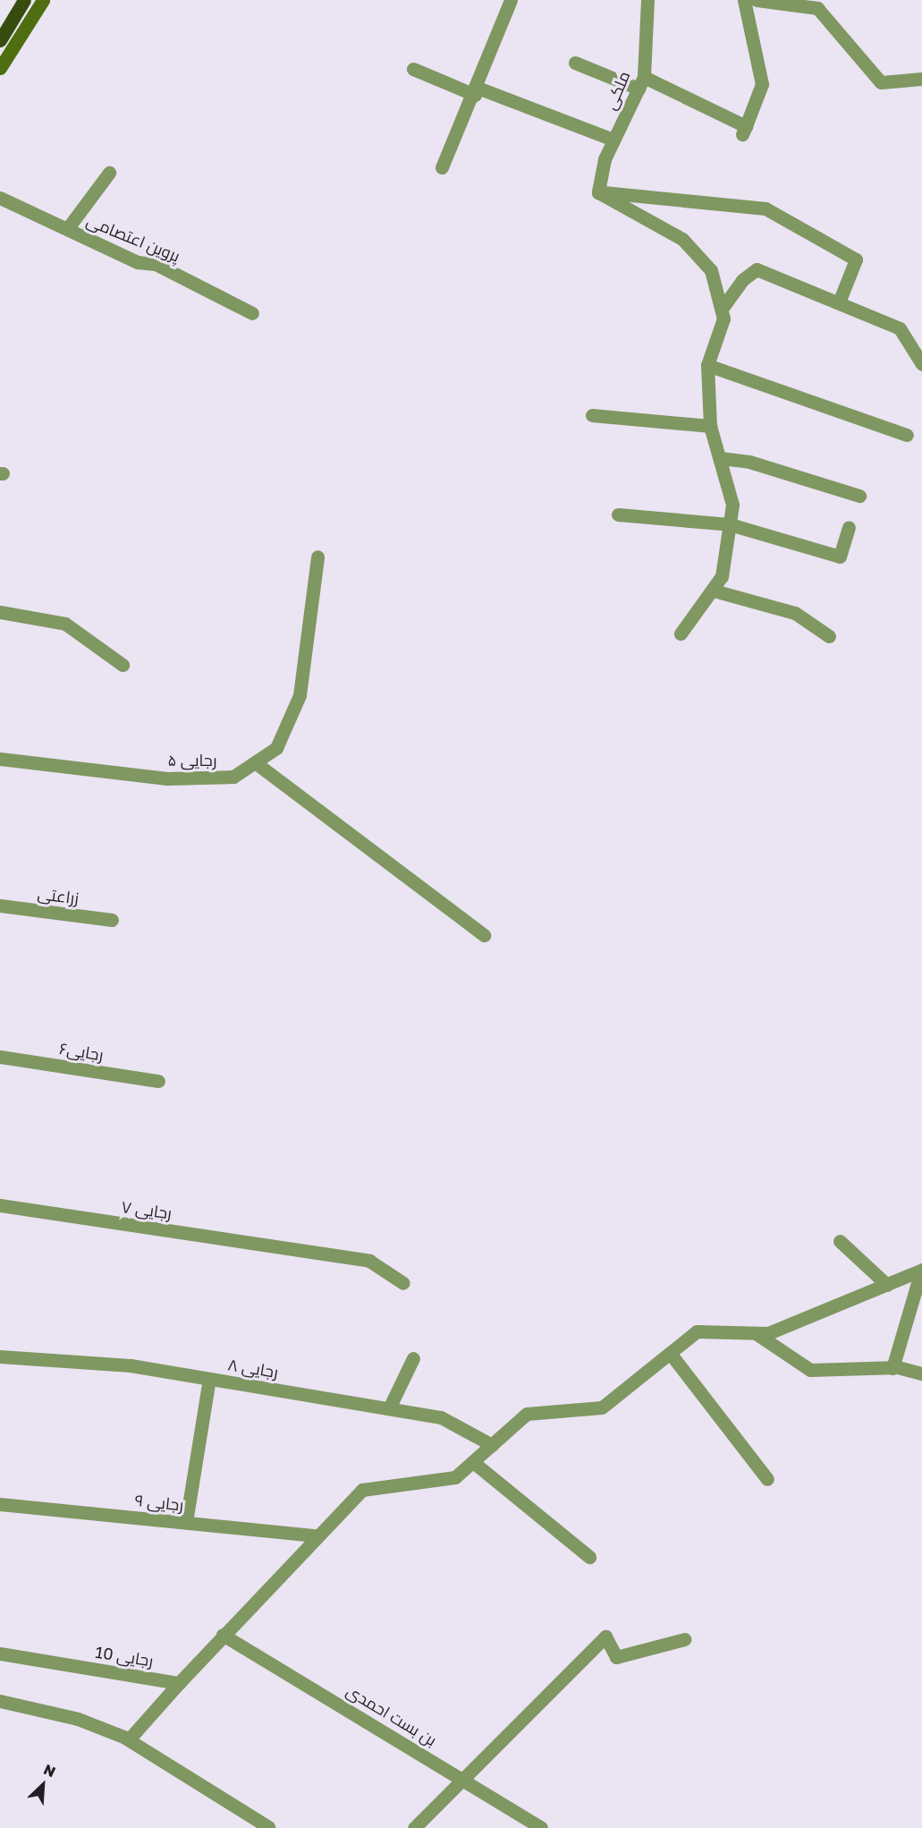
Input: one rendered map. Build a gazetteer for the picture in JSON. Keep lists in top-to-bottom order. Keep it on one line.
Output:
{"streets":{"street":["ملکی","پروین اعتصامی","رجایی ۵","زراعتی","رجایی۶","رجایی ۷","رجایی ۸","رجایی ۹","رجایی 10","بن بست احمدی"]},"north":"top right"}
